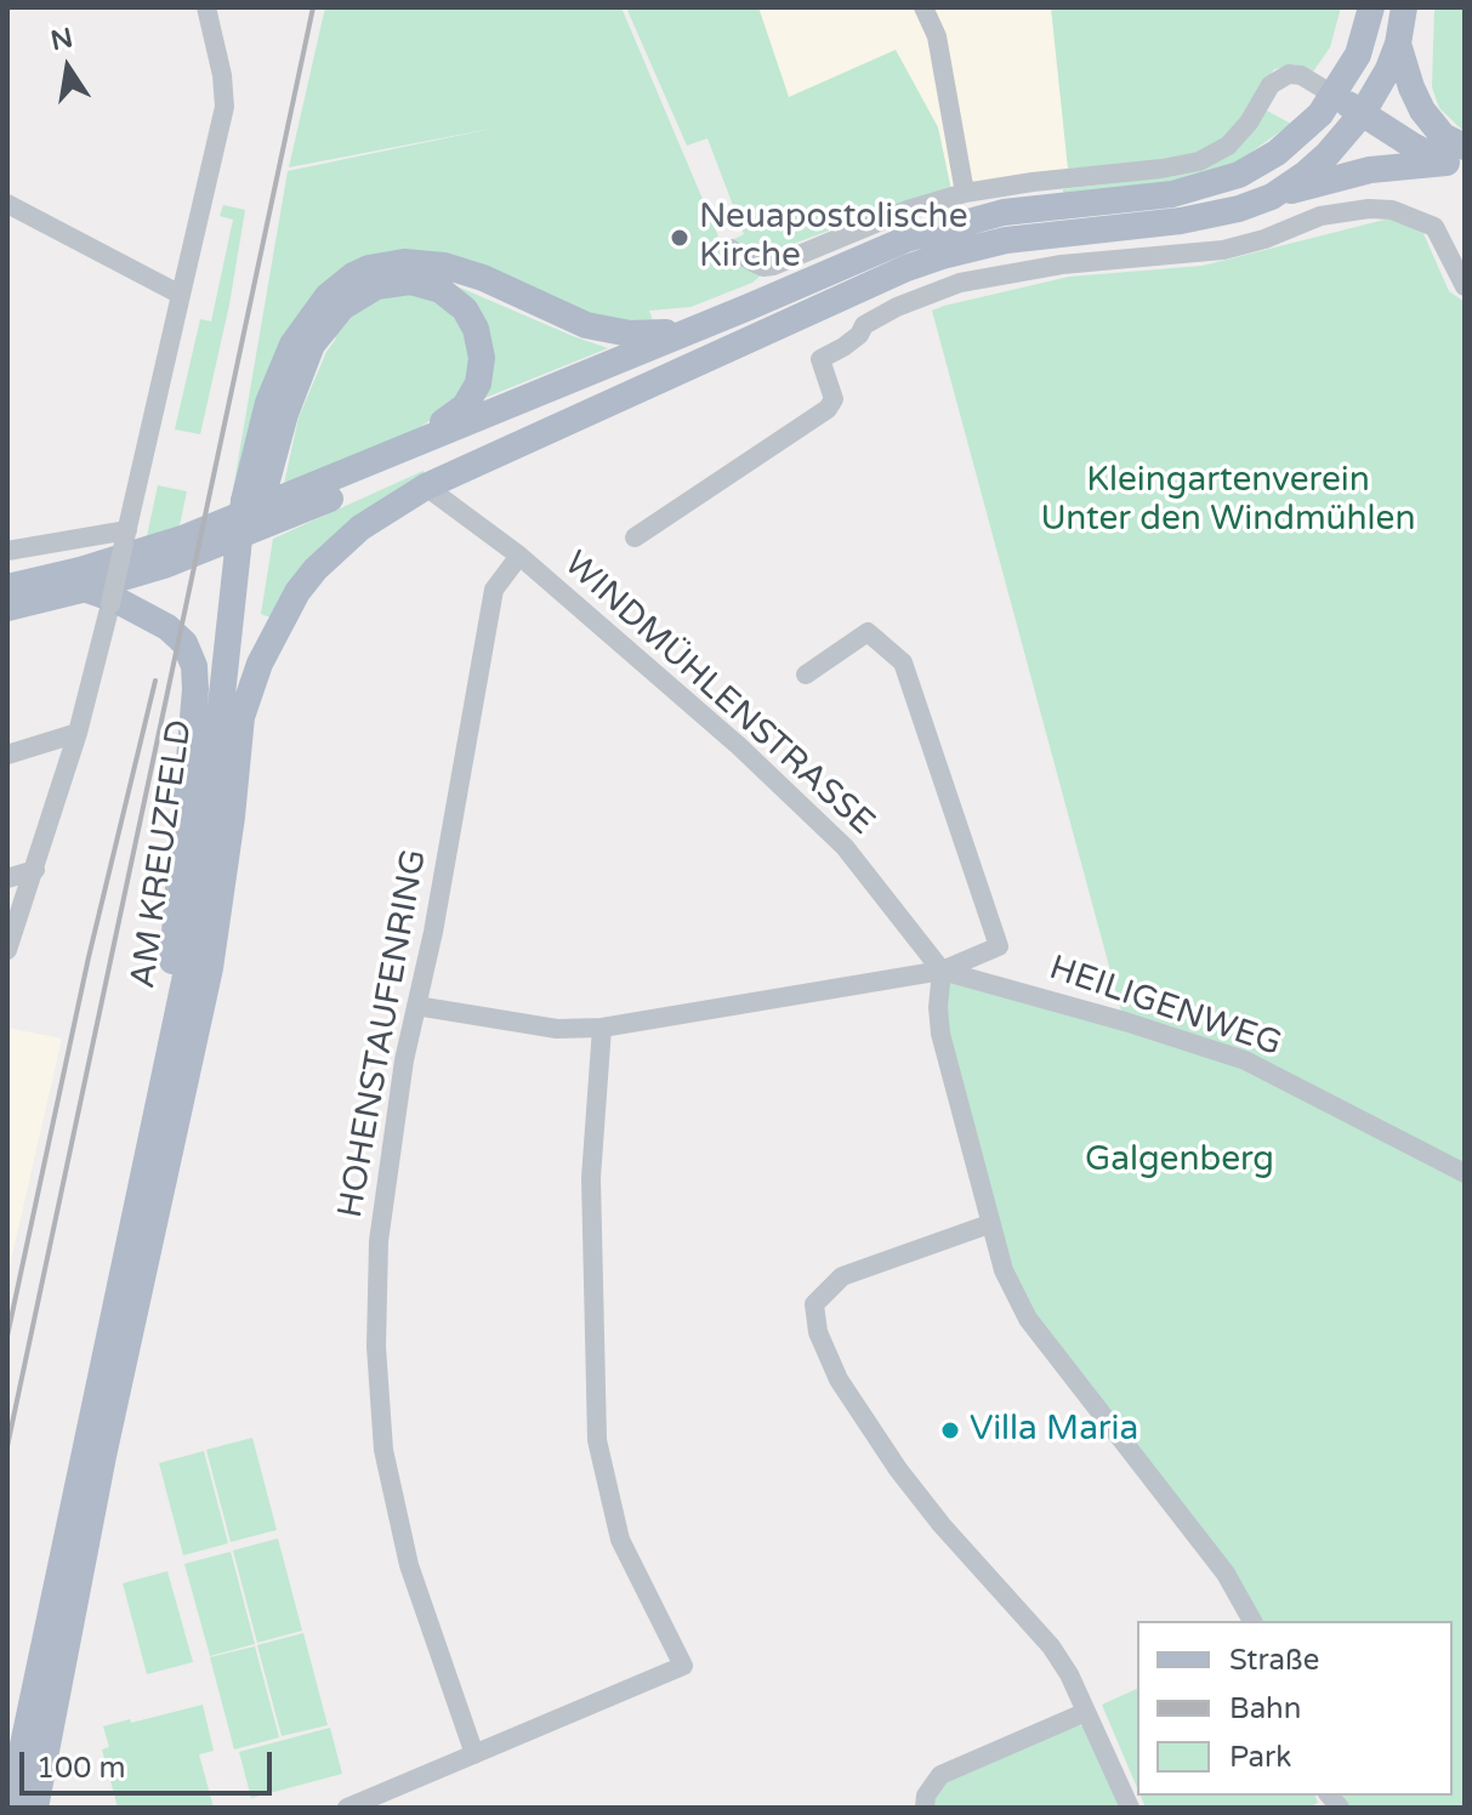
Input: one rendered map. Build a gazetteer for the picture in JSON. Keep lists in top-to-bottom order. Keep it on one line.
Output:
{"streets":{"main road":["AM KREUZFELD"],"street":["WINDMÜHLENSTRASSE","HEILIGENWEG","HOHENSTAUFENRING"]},"crossings":[["WINDMÜHLENSTRASSE","AM KREUZFELD"],["WINDMÜHLENSTRASSE","HEILIGENWEG"],["WINDMÜHLENSTRASSE","HOHENSTAUFENRING"]],"parks":["Kleingartenverein Unter den Windmühlen","Galgenberg"],"places":["Neuapostolische Kirche","Villa Maria"],"legend":["Straße","Bahn","Park"],"scale_bar":"100 m","north":"top"}
